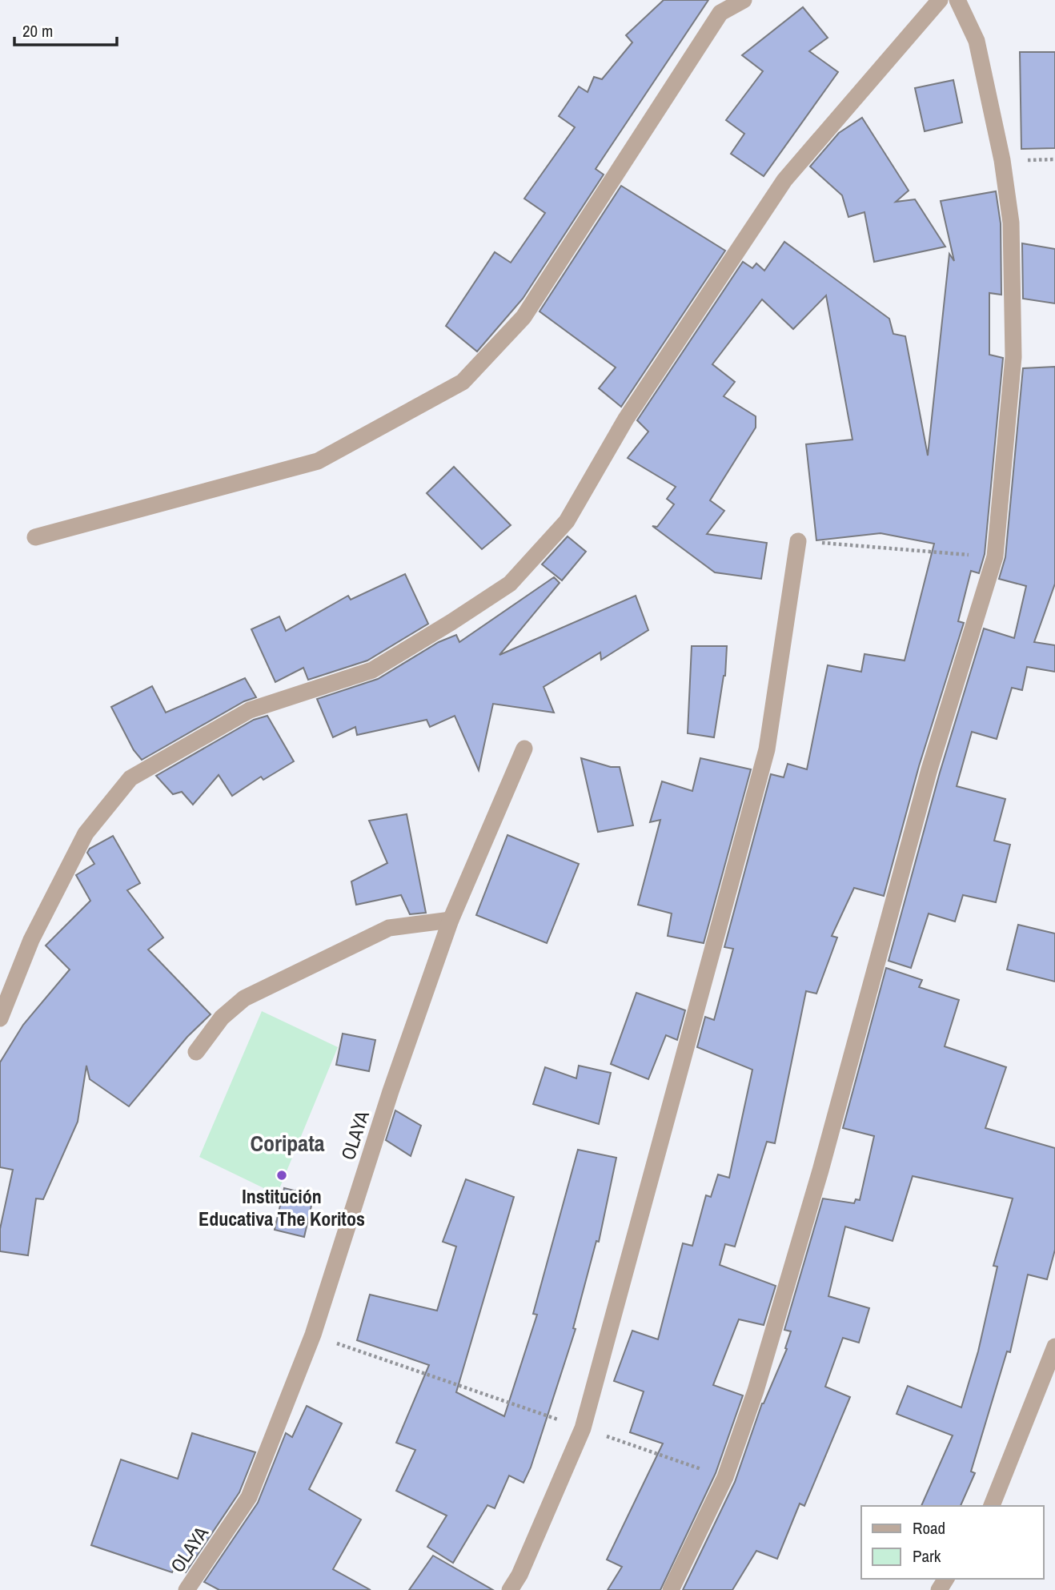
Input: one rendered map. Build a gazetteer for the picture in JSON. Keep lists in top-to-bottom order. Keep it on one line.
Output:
{"streets":{"street":["OLAYA"]},"districts":["Coripata"],"places":["Institución Educativa The Koritos"],"legend":["Road","Park"],"scale_bar":"20 m"}
